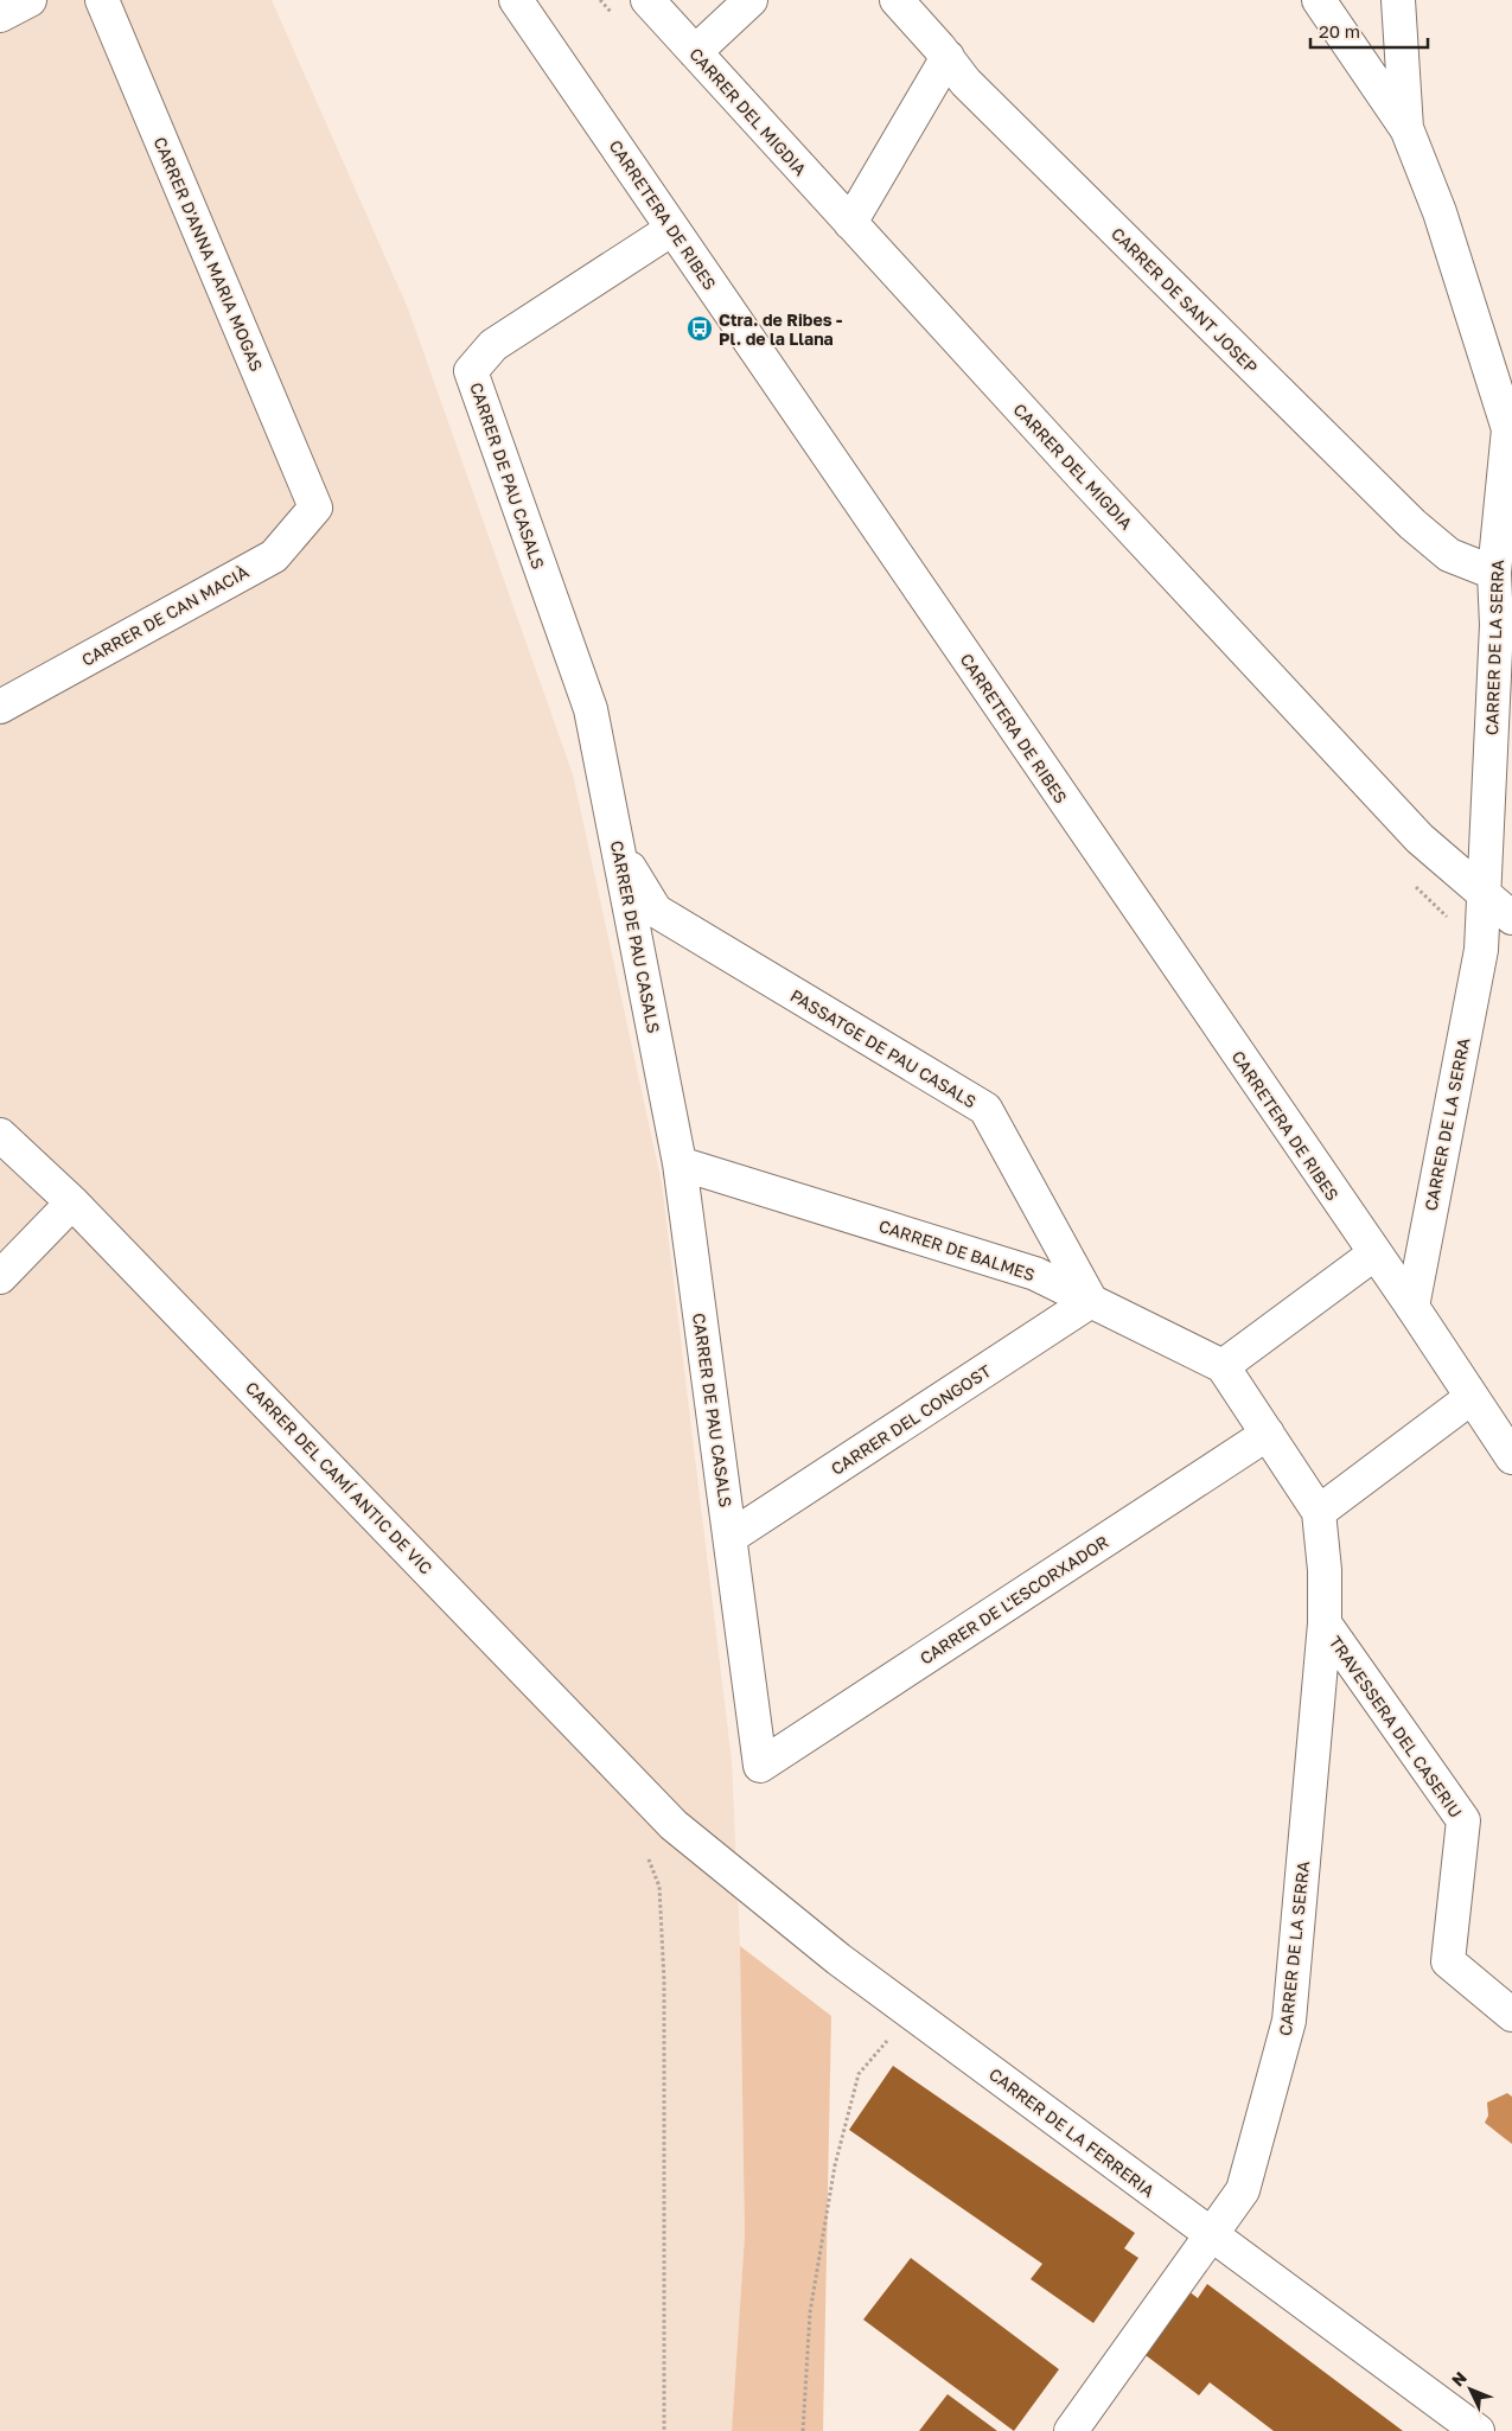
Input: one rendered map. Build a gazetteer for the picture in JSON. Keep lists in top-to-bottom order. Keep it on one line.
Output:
{"streets":{"street":["CARRER DEL MIGDIA","CARRETERA DE RIBES","CARRER D'ANNA MARIA MOGAS","CARRER DE SANT JOSEP","CARRER DE PAU CASALS","CARRER DE CAN MACIÀ","CARRER DE LA SERRA","PASSATGE DE PAU CASALS","CARRER DE BALMES","CARRER DEL CONGOST","CARRER DEL CAMÍ ANTIC DE VIC","CARRER DE L'ESCORXADOR","TRAVESSERA DEL CASERIU","CARRER DE LA FERRERIA"]},"crossings":[["CARRER DEL MIGDIA","CARRER DE LA SERRA"],["CARRETERA DE RIBES","CARRER DE PAU CASALS"],["CARRETERA DE RIBES","CARRER DE LA SERRA"],["CARRER D'ANNA MARIA MOGAS","CARRER DE CAN MACIÀ"],["CARRER DE SANT JOSEP","CARRER DE LA SERRA"],["CARRER DE PAU CASALS","PASSATGE DE PAU CASALS"],["CARRER DE PAU CASALS","CARRER DE BALMES"],["CARRER DE PAU CASALS","CARRER DEL CONGOST"],["CARRER DE PAU CASALS","CARRER DE L'ESCORXADOR"],["CARRER DE LA SERRA","TRAVESSERA DEL CASERIU"],["CARRER DE LA SERRA","CARRER DE LA FERRERIA"],["PASSATGE DE PAU CASALS","CARRER DE BALMES"],["PASSATGE DE PAU CASALS","CARRER DEL CONGOST"],["CARRER DE BALMES","CARRER DEL CONGOST"],["CARRER DEL CAMÍ ANTIC DE VIC","CARRER DE LA FERRERIA"]],"places":{"bus stop":["Ctra. de Ribes - Pl. de la Llana"]},"scale_bar":"20 m","north":"top left"}
